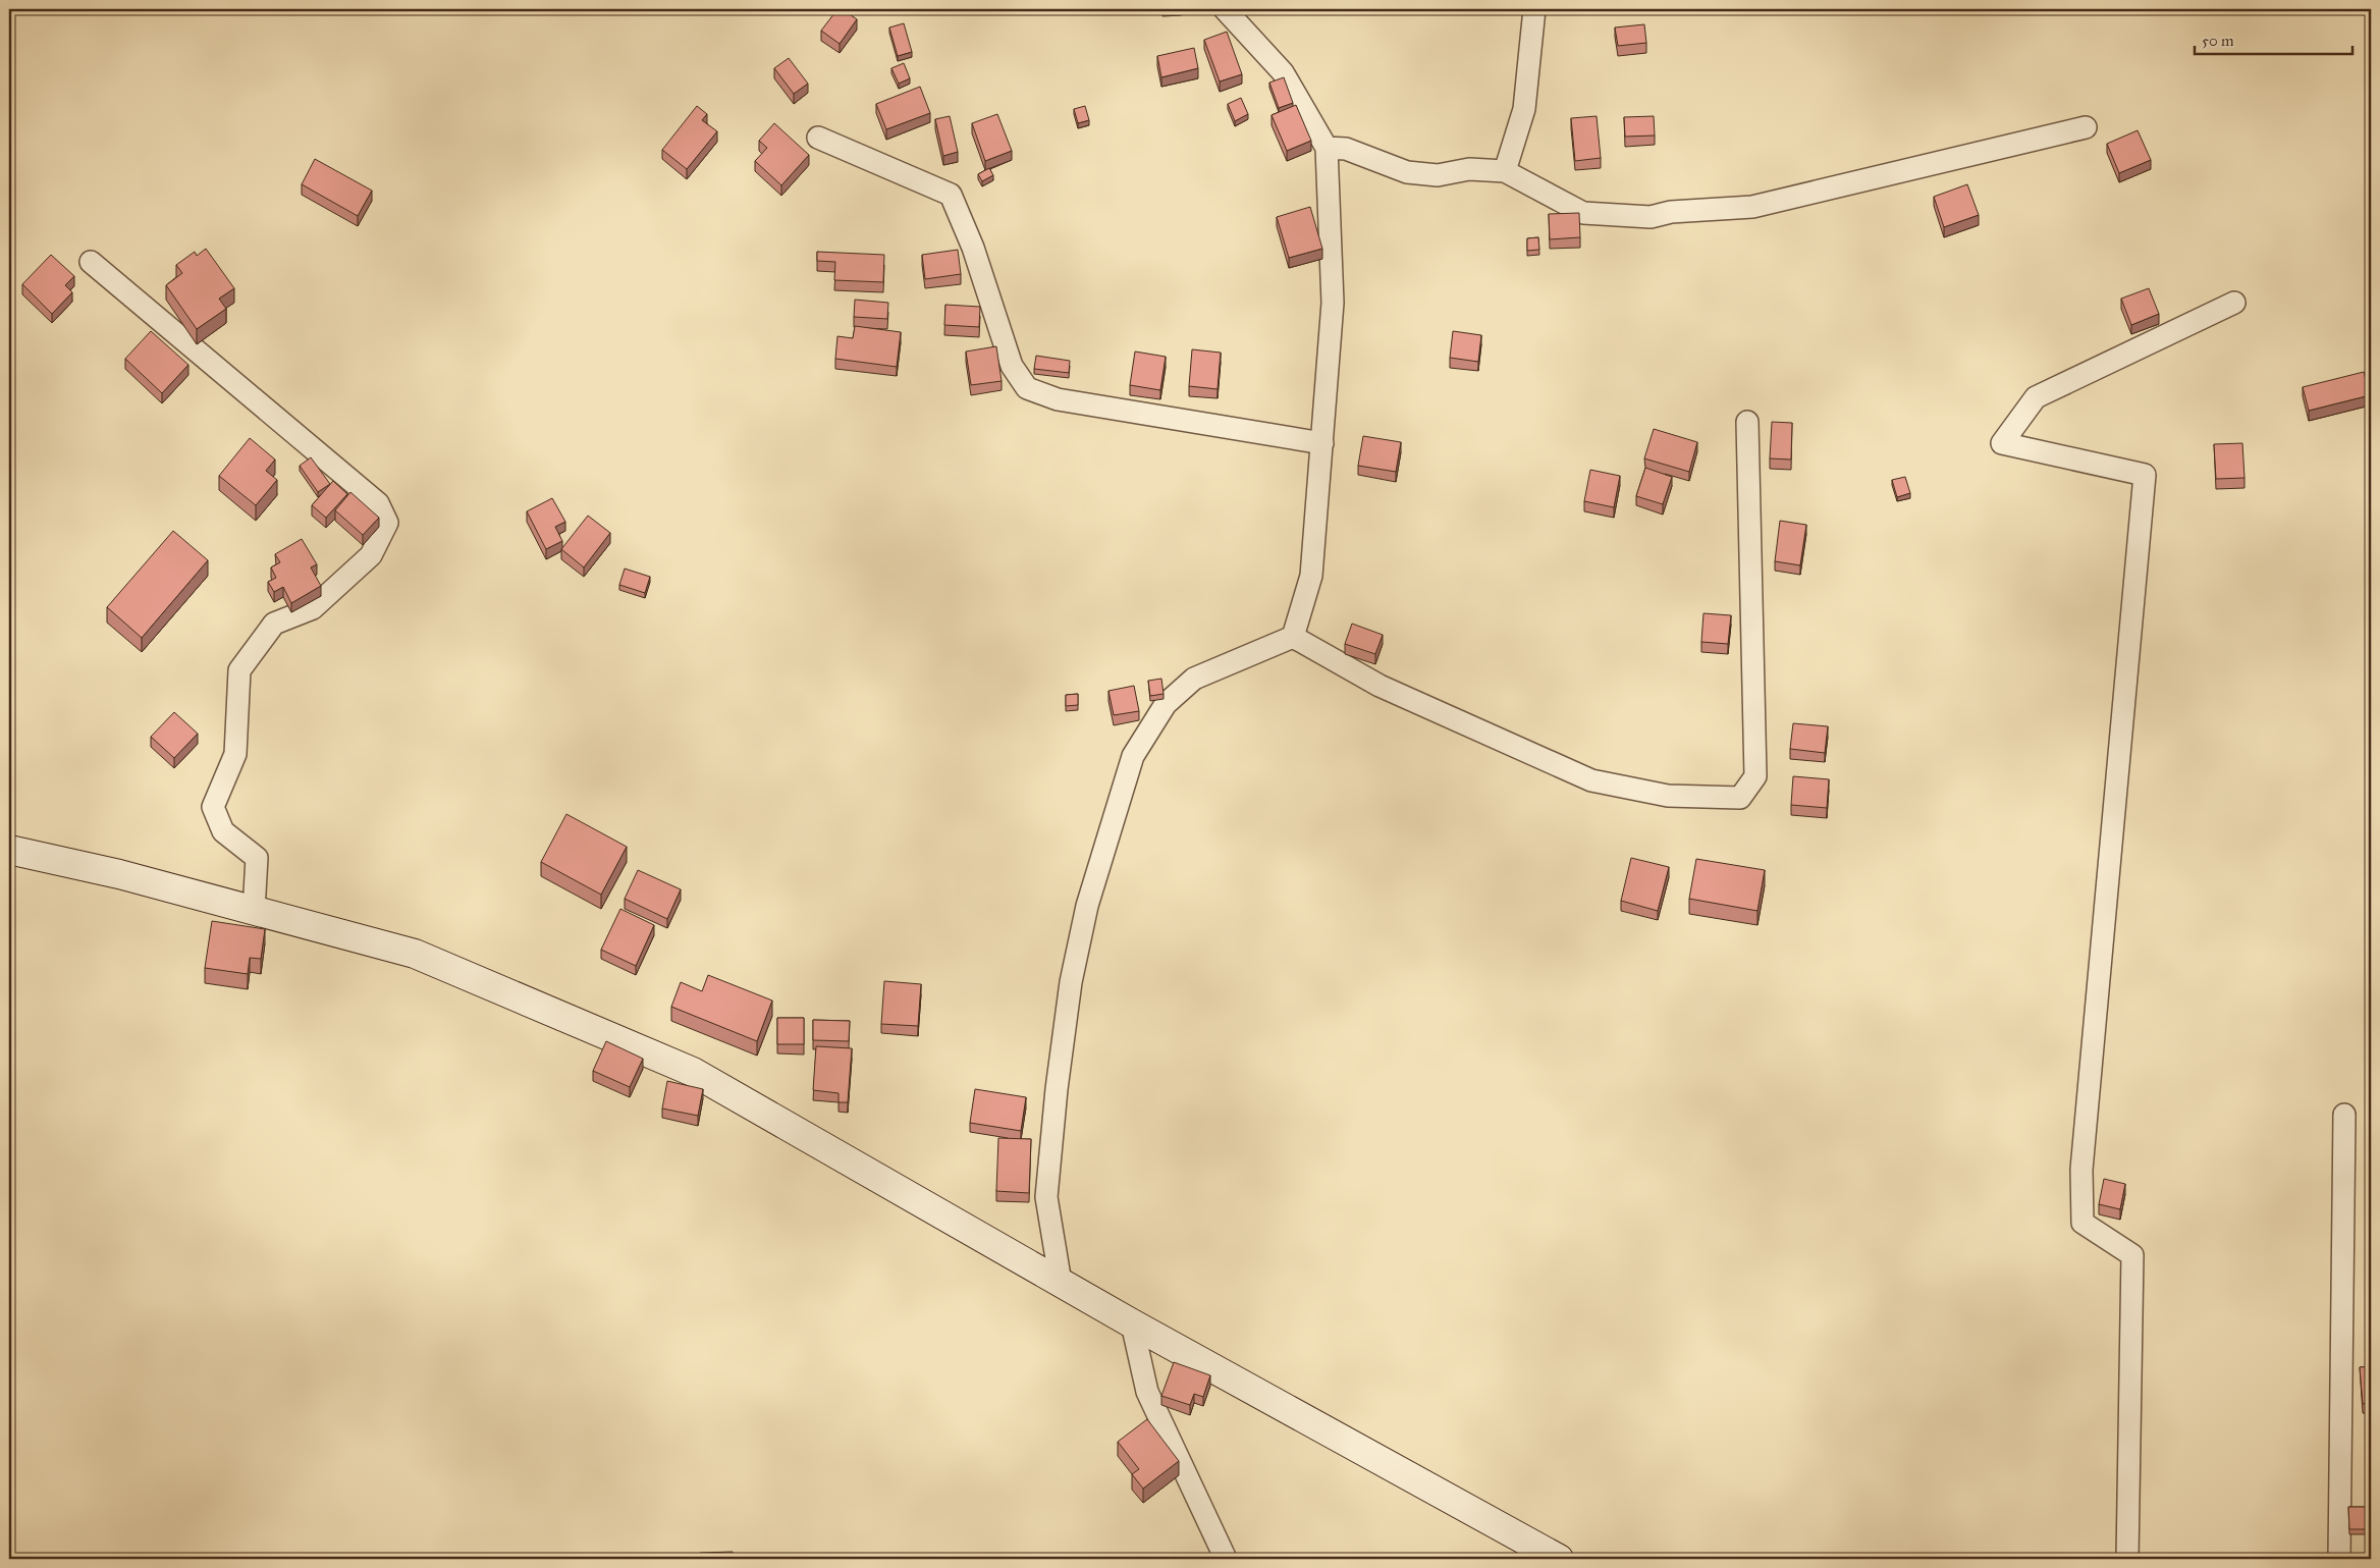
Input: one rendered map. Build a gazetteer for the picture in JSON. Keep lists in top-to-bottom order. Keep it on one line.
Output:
{"scale_bar":"50 m"}
